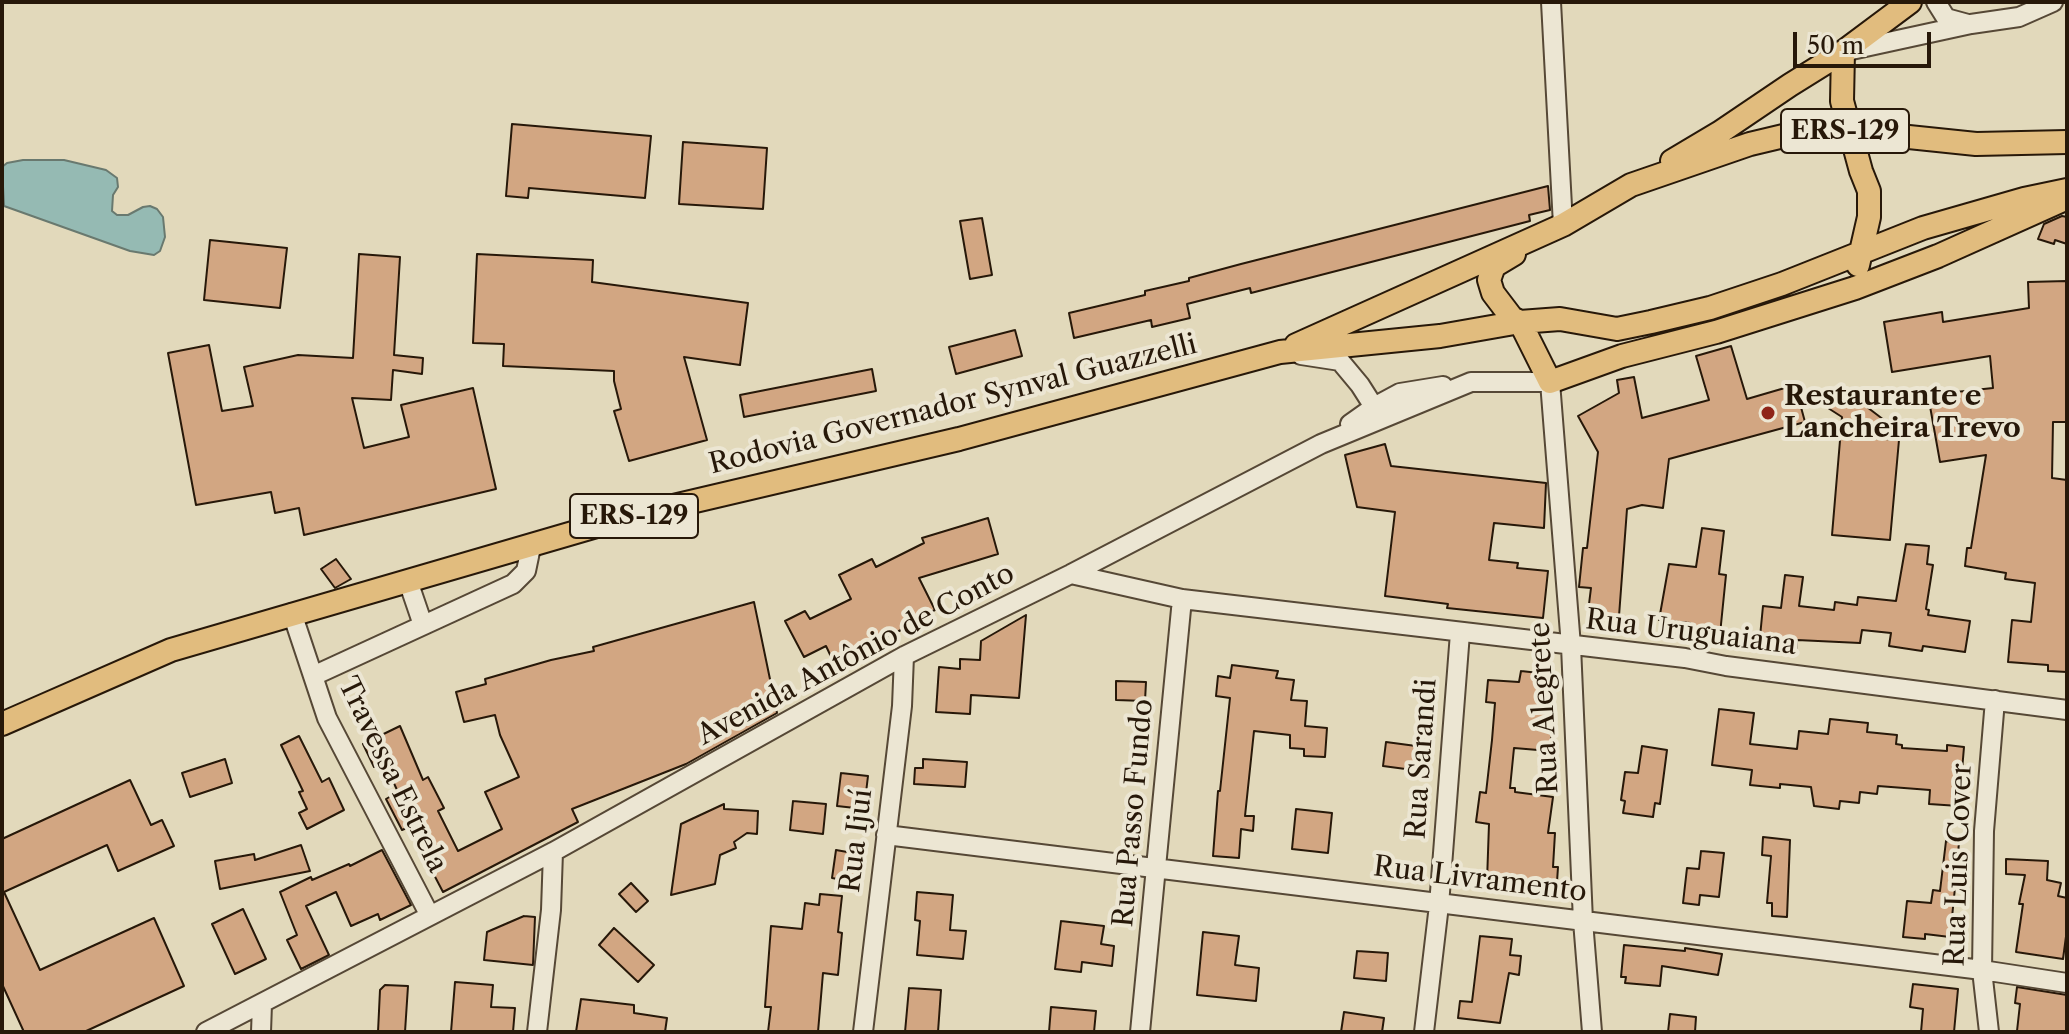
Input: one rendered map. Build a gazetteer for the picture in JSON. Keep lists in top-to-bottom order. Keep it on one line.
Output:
{"streets":{"main road":["ERS-129","Rodovia Governador Synval Guazzelli"],"street":["Rua Uruguaiana","Avenida Antônio de Conto","Rua Alegrete","Rua Sarandi","Travessa Estrela","Rua Passo Fundo","Rua Ijuí","Rua Luis Cover","Rua Livramento"]},"crossings":[["Rodovia Governador Synval Guazzelli","Travessa Estrela"],["Rua Uruguaiana","Avenida Antônio de Conto"],["Rua Uruguaiana","Rua Alegrete"],["Rua Uruguaiana","Rua Sarandi"],["Rua Uruguaiana","Rua Passo Fundo"],["Rua Uruguaiana","Rua Luis Cover"],["Avenida Antônio de Conto","Rua Alegrete"],["Avenida Antônio de Conto","Travessa Estrela"],["Avenida Antônio de Conto","Rua Ijuí"],["Rua Alegrete","Rua Livramento"],["Rua Sarandi","Rua Livramento"],["Rua Passo Fundo","Rua Livramento"],["Rua Ijuí","Rua Livramento"],["Rua Luis Cover","Rua Livramento"]],"places":["Restaurante e Lancheira Trevo"],"scale_bar":"50 m"}
